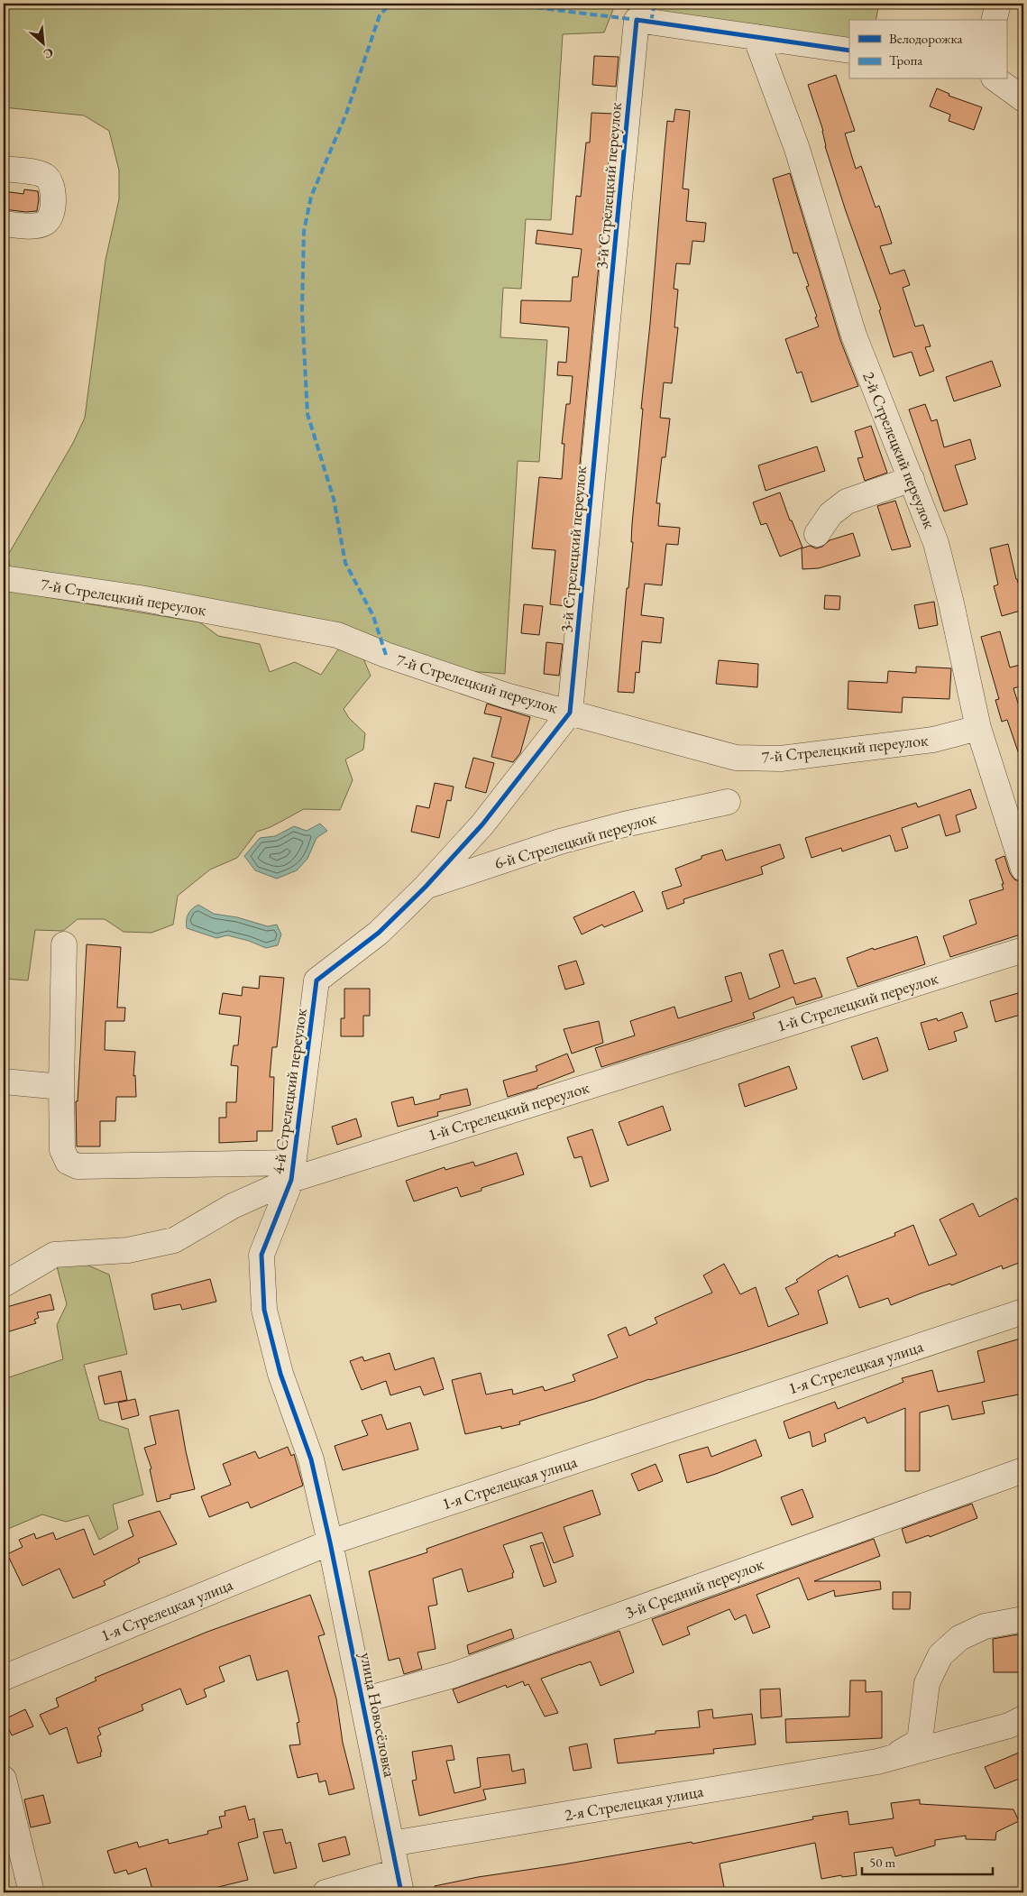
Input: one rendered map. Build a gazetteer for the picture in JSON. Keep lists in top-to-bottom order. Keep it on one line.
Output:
{"streets":{"street":["3-й Стрелецкий переулок","2-й Стрелецкий переулок","7-й Стрелецкий переулок","6-й Стрелецкий переулок","1-й Стрелецкий переулок","4-й Стрелецкий переулок","1-я Стрелецкая улица","3-й Средний переулок","улица Новосёловка","2-я Стрелецкая улица"]},"crossings":[["3-й Стрелецкий переулок","7-й Стрелецкий переулок"],["2-й Стрелецкий переулок","7-й Стрелецкий переулок"],["6-й Стрелецкий переулок","4-й Стрелецкий переулок"],["1-й Стрелецкий переулок","4-й Стрелецкий переулок"],["4-й Стрелецкий переулок","1-я Стрелецкая улица"],["4-й Стрелецкий переулок","улица Новосёловка"],["1-я Стрелецкая улица","улица Новосёловка"],["3-й Средний переулок","улица Новосёловка"],["улица Новосёловка","2-я Стрелецкая улица"]],"legend":["Велодорожка","Тропа"],"scale_bar":"50 m","north":"bottom right"}
